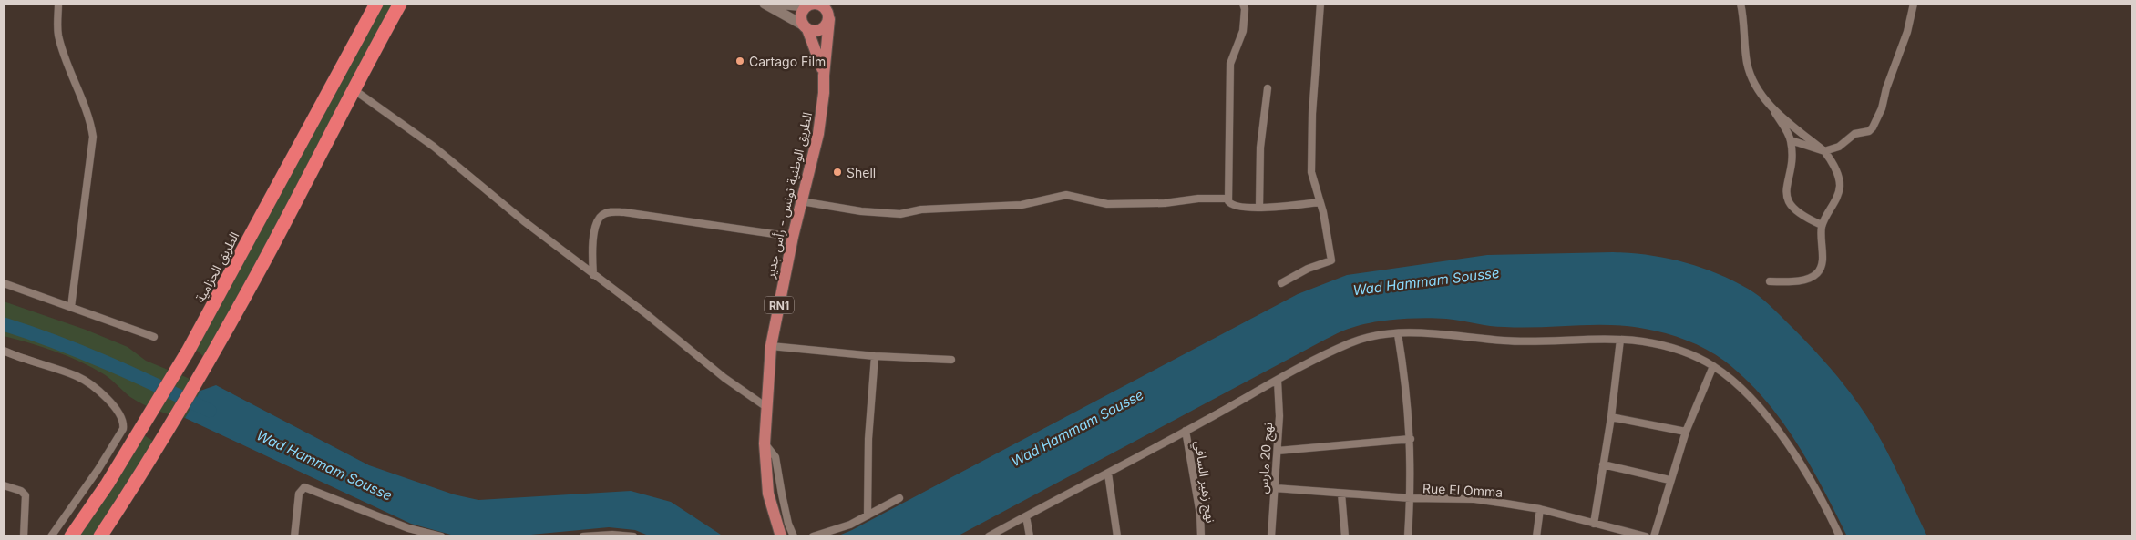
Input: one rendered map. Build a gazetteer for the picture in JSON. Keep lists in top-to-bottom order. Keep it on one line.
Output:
{"streets":{"highway":["الطريق الحزامية"],"main road":["الطريق الوطنية تونس - رأس جدير","RN1"],"street":["نهج 20 مارس","نهج زهير السافي","Rue El Omma"]},"crossings":[["الطريق الوطنية تونس - رأس جدير","RN1"],["نهج 20 مارس","Rue El Omma"]],"water":["Wad Hammam Sousse"],"places":["Cartago Film","Shell"]}
